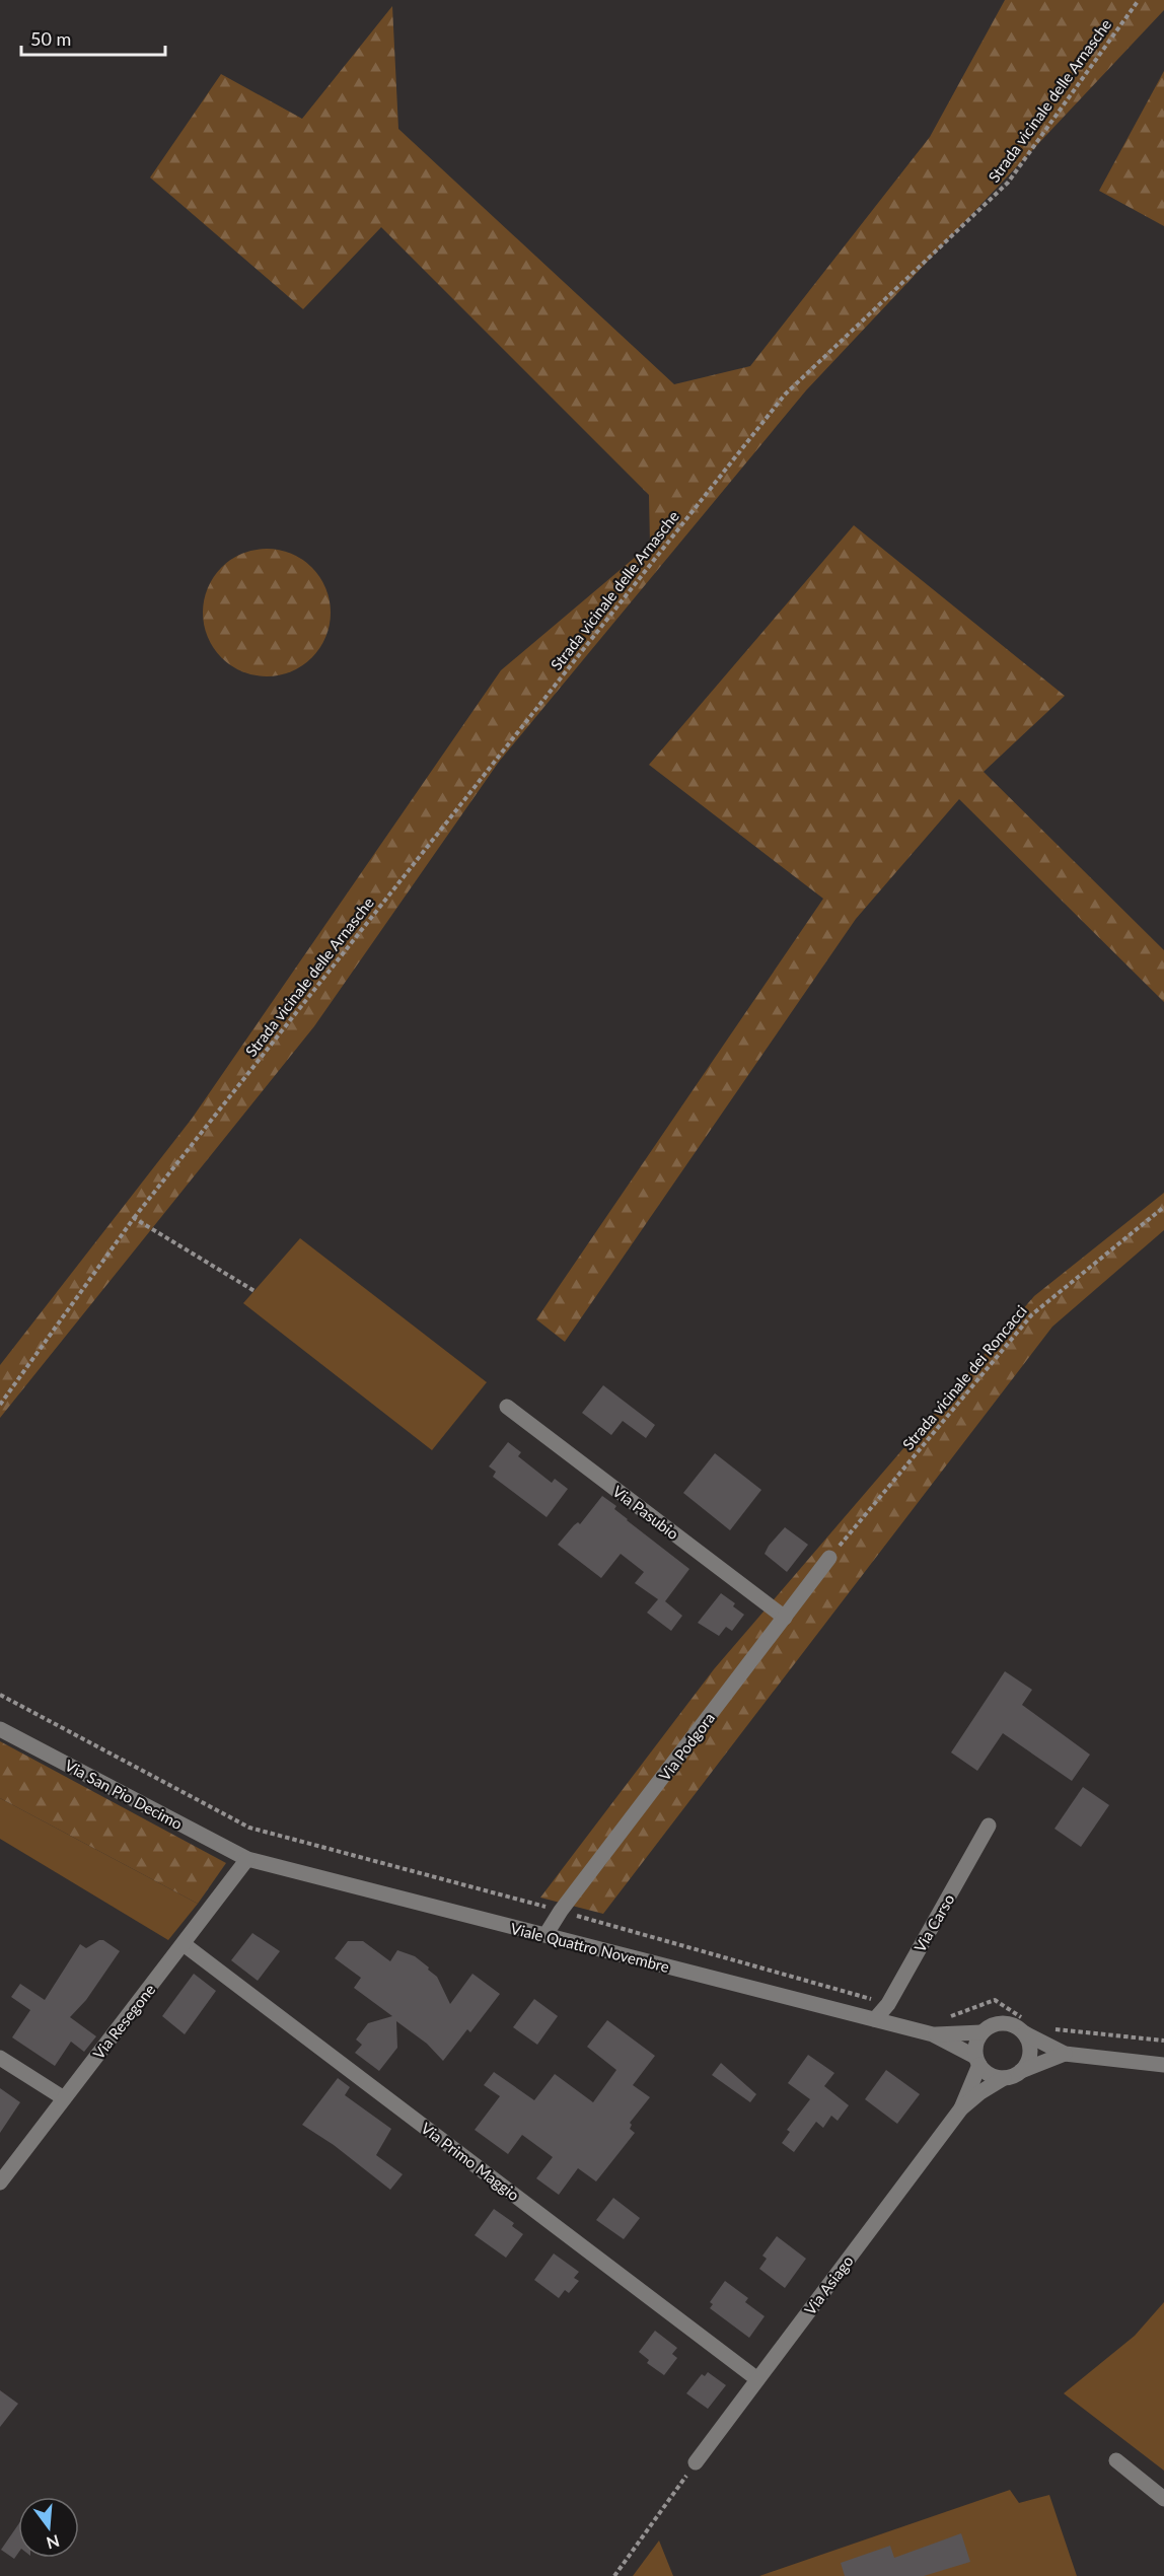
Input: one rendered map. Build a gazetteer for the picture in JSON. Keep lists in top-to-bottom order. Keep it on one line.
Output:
{"streets":{"street":["Via Pasubio","Via Podgora","Via San Pio Decimo","Via Carso","Viale Quattro Novembre","Via Resegone","Via Primo Maggio","Via Asiago"],"path":["Strada vicinale delle Arnasche","Strada vicinale dei Roncacci"]},"crossings":[["Strada vicinale dei Roncacci","Via Podgora"],["Via Pasubio","Via Podgora"],["Via Podgora","Viale Quattro Novembre"],["Via San Pio Decimo","Viale Quattro Novembre"],["Via San Pio Decimo","Via Resegone"],["Via Carso","Viale Quattro Novembre"],["Viale Quattro Novembre","Via Resegone"],["Viale Quattro Novembre","Via Asiago"],["Via Resegone","Via Primo Maggio"],["Via Primo Maggio","Via Asiago"]],"scale_bar":"50 m","north":"bottom"}
